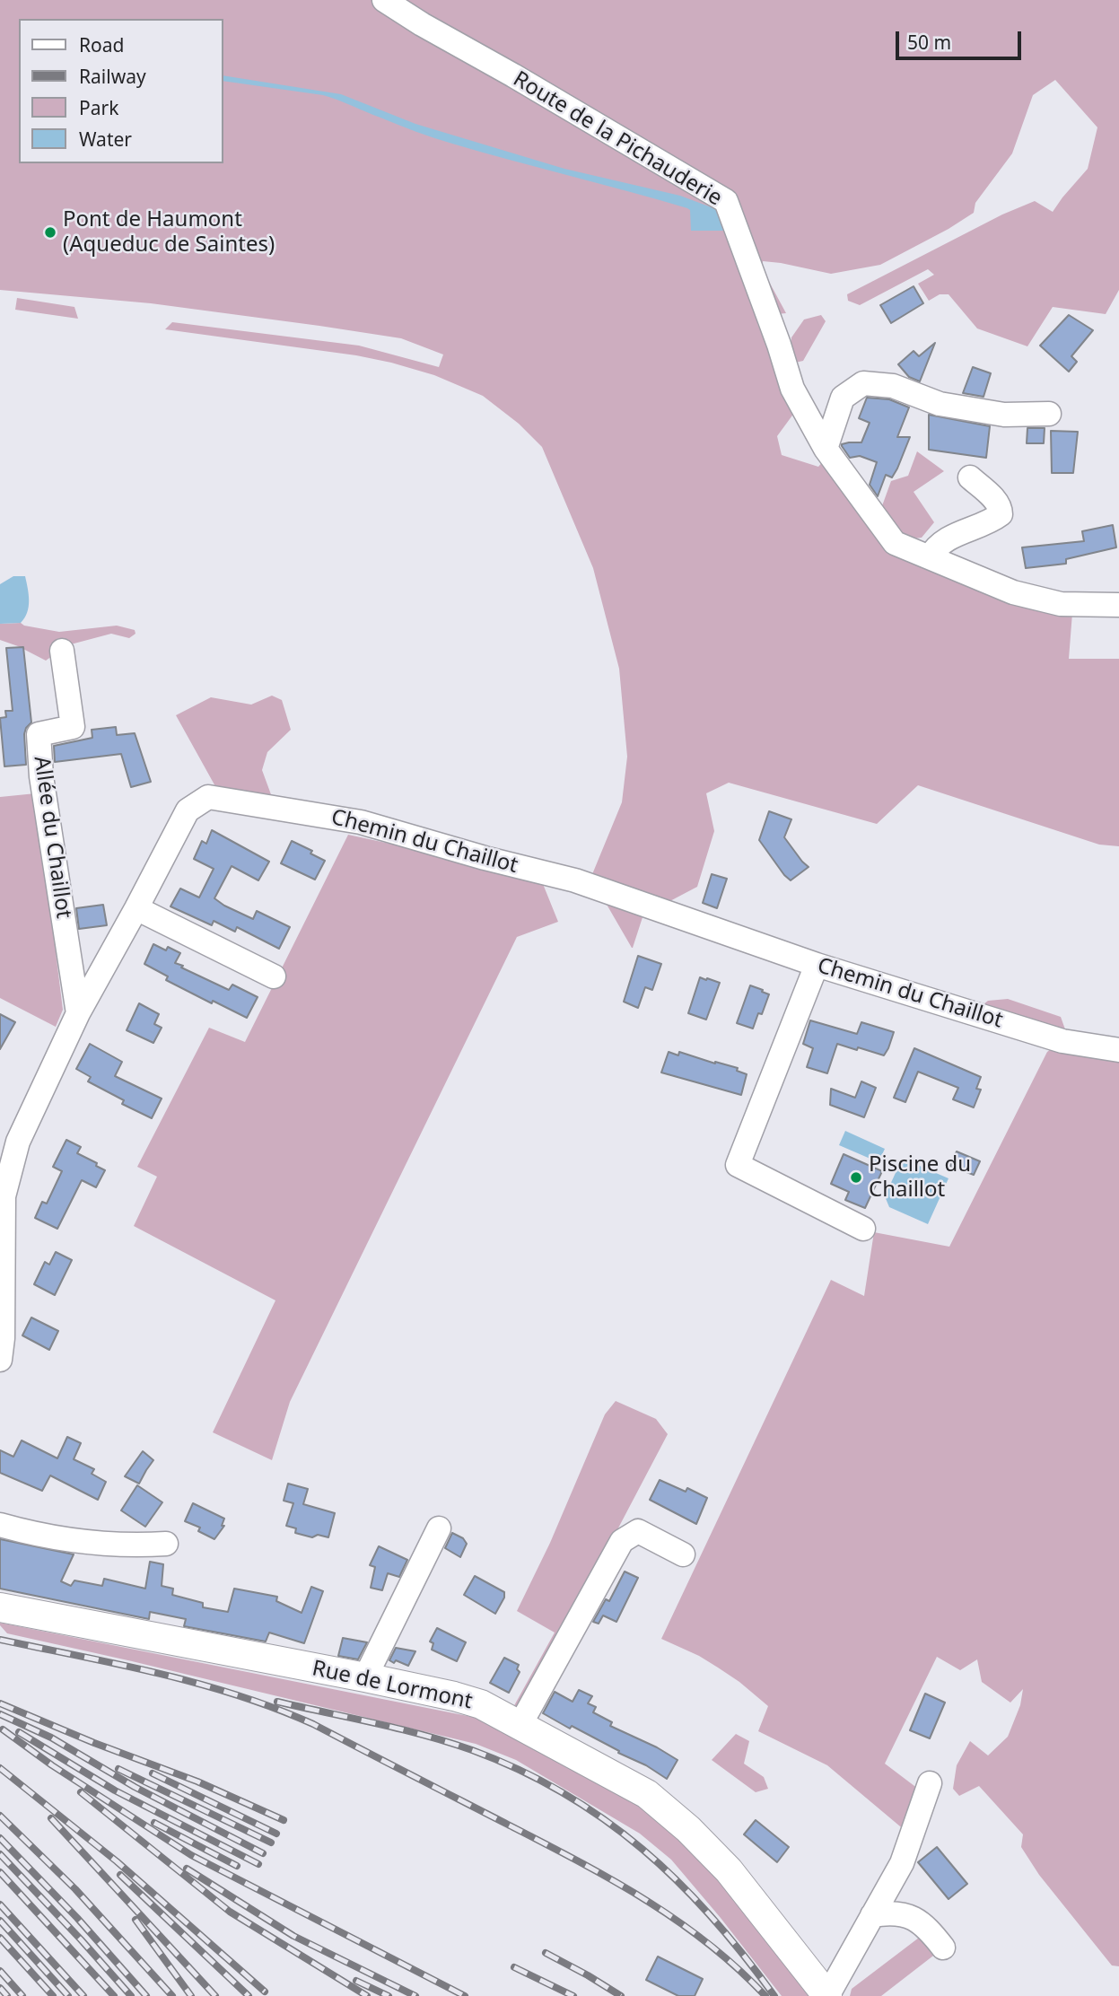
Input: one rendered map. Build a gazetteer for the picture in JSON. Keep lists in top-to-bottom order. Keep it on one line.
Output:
{"streets":{"main road":["Rue de Lormont"],"street":["Route de la Pichauderie","Allée du Chaillot","Chemin du Chaillot"]},"crossings":[["Allée du Chaillot","Chemin du Chaillot"]],"places":["Pont de Haumont (Aqueduc de Saintes)","Piscine du Chaillot"],"legend":["Road","Railway","Park","Water"],"scale_bar":"50 m"}
